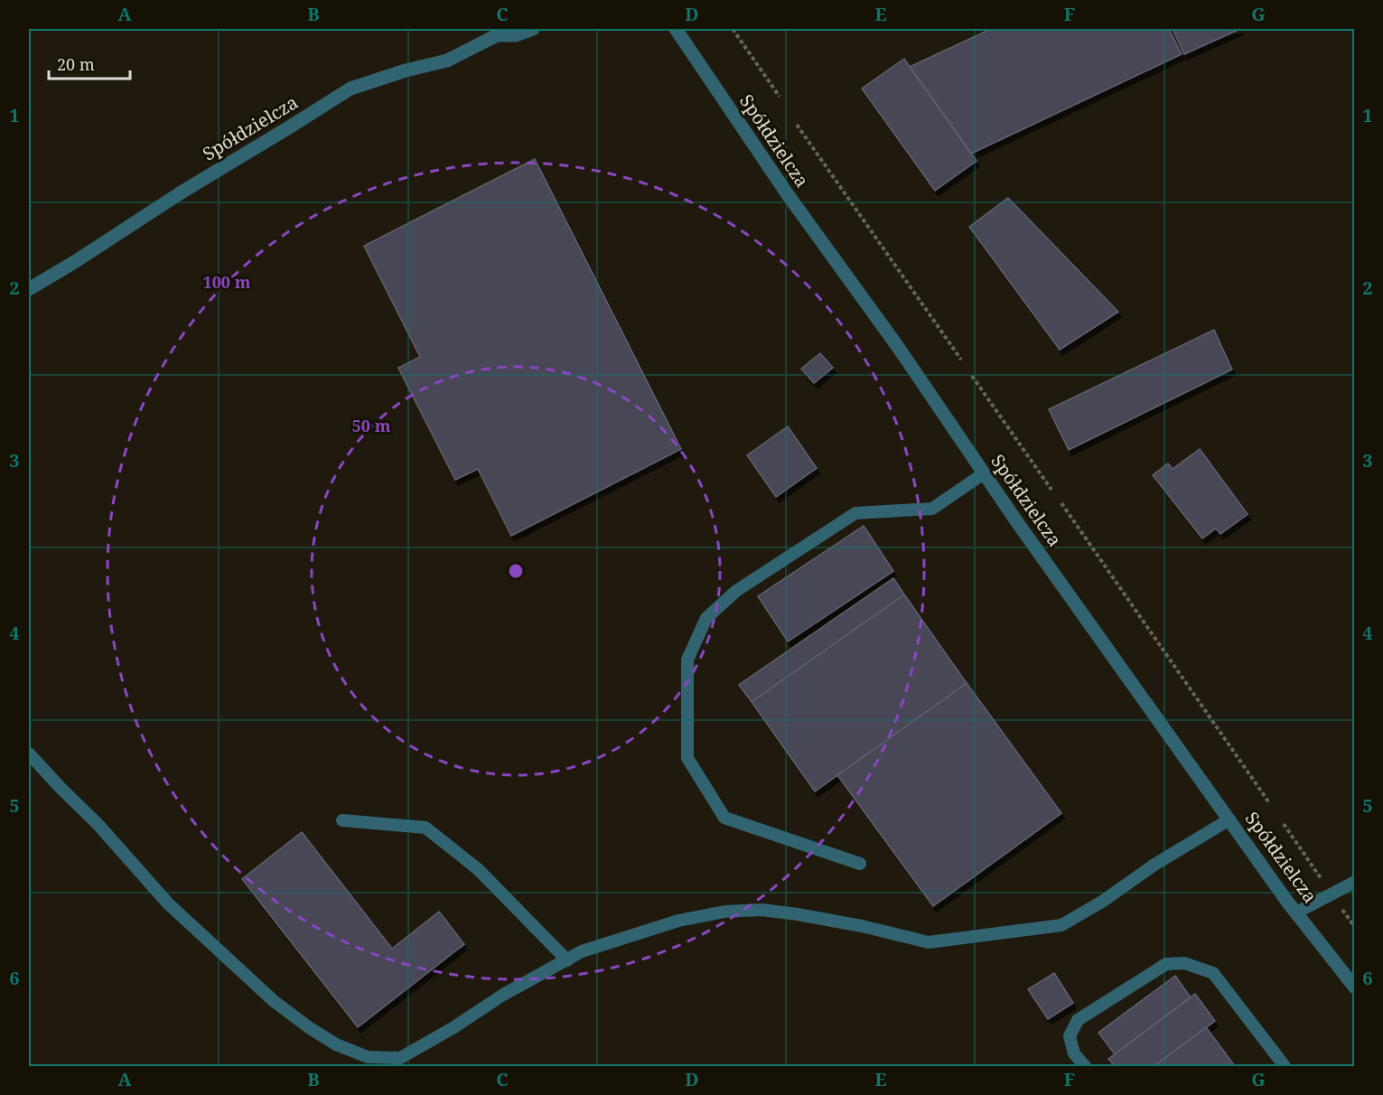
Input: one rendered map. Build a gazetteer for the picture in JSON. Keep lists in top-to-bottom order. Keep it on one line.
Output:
{"streets":{"street":["Spółdzielcza"]},"scale_bar":"20 m","grid":{"columns":["A","B","C","D","E","F","G"],"rows":["1","2","3","4","5","6"]},"rings":["100 m","50 m"]}
